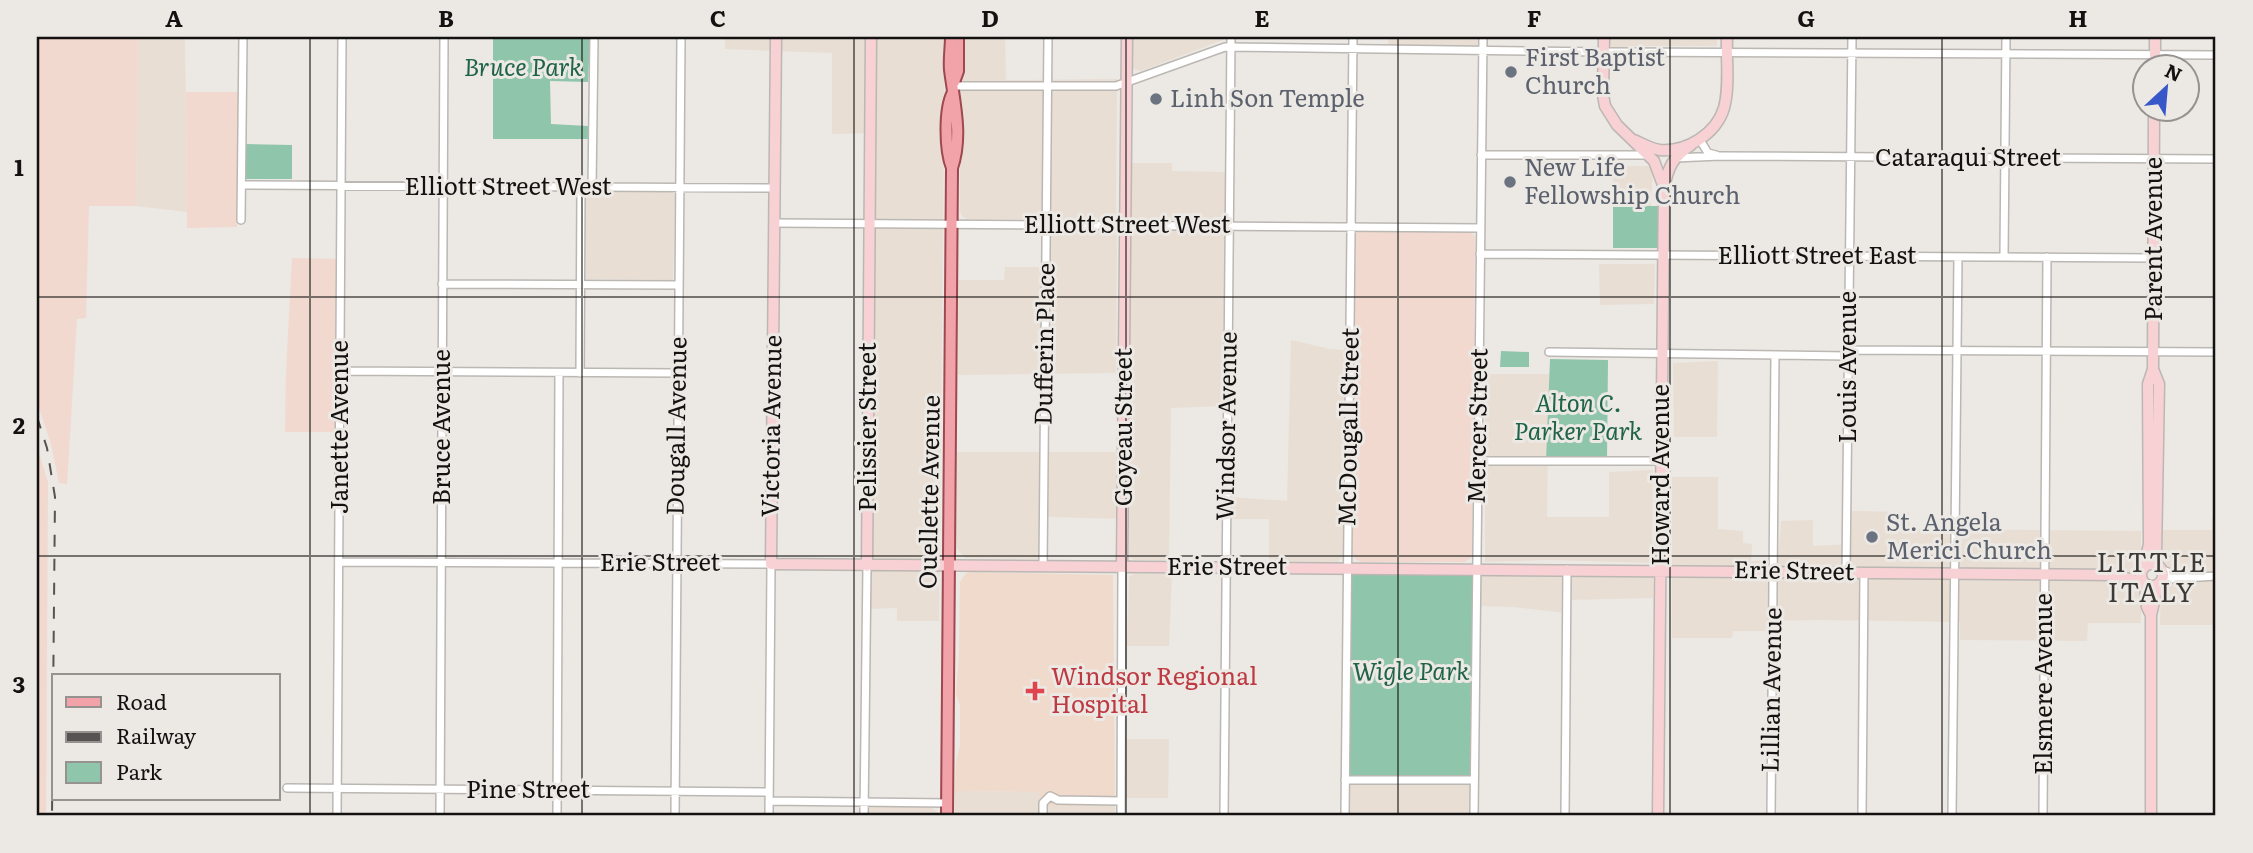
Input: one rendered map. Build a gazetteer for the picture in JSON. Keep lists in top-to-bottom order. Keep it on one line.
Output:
{"streets":{"main road":["Ouellette Avenue"],"street":["Cataraqui Street","Elliott Street West","Parent Avenue","Elliott Street East","Dufferin Place","Louis Avenue","Dougall Avenue","Victoria Avenue","Windsor Avenue","Mercer Street","Janette Avenue","Bruce Avenue","Pelissier Street","Goyeau Street","McDougall Street","Howard Avenue","Erie Street","Elsmere Avenue","Lillian Avenue","Pine Street"]},"crossings":[["Cataraqui Street","Parent Avenue"],["Cataraqui Street","Louis Avenue"],["Cataraqui Street","Howard Avenue"],["Elliott Street West","Dufferin Place"],["Elliott Street West","Dougall Avenue"],["Elliott Street West","Victoria Avenue"],["Elliott Street West","Windsor Avenue"],["Elliott Street West","Mercer Street"],["Elliott Street West","Janette Avenue"],["Elliott Street West","Bruce Avenue"],["Elliott Street West","Pelissier Street"],["Elliott Street West","Goyeau Street"],["Elliott Street West","McDougall Street"],["Elliott Street West","Ouellette Avenue"],["Parent Avenue","Elliott Street East"],["Parent Avenue","Erie Street"],["Elliott Street East","Louis Avenue"],["Elliott Street East","Mercer Street"],["Elliott Street East","Howard Avenue"],["Elliott Street East","Elsmere Avenue"],["Dufferin Place","Erie Street"],["Louis Avenue","Erie Street"],["Dougall Avenue","Erie Street"],["Dougall Avenue","Pine Street"],["Victoria Avenue","Erie Street"],["Victoria Avenue","Pine Street"],["Windsor Avenue","Erie Street"],["Mercer Street","Erie Street"],["Janette Avenue","Erie Street"],["Janette Avenue","Pine Street"],["Bruce Avenue","Erie Street"],["Bruce Avenue","Pine Street"],["Pelissier Street","Erie Street"],["Goyeau Street","Erie Street"],["McDougall Street","Erie Street"],["Howard Avenue","Erie Street"],["Ouellette Avenue","Erie Street"],["Erie Street","Elsmere Avenue"],["Erie Street","Lillian Avenue"]],"districts":["LITTLE ITALY"],"parks":["Bruce Park","Alton C. Parker Park","Wigle Park"],"places":{"other":["First Baptist Church","Linh Son Temple","New Life Fellowship Church","St. Angela Merici Church"],"health":["Windsor Regional Hospital"]},"legend":["Road","Railway","Park"],"north":"top right","grid":{"columns":["A","B","C","D","E","F","G","H"],"rows":["1","2","3"]}}
